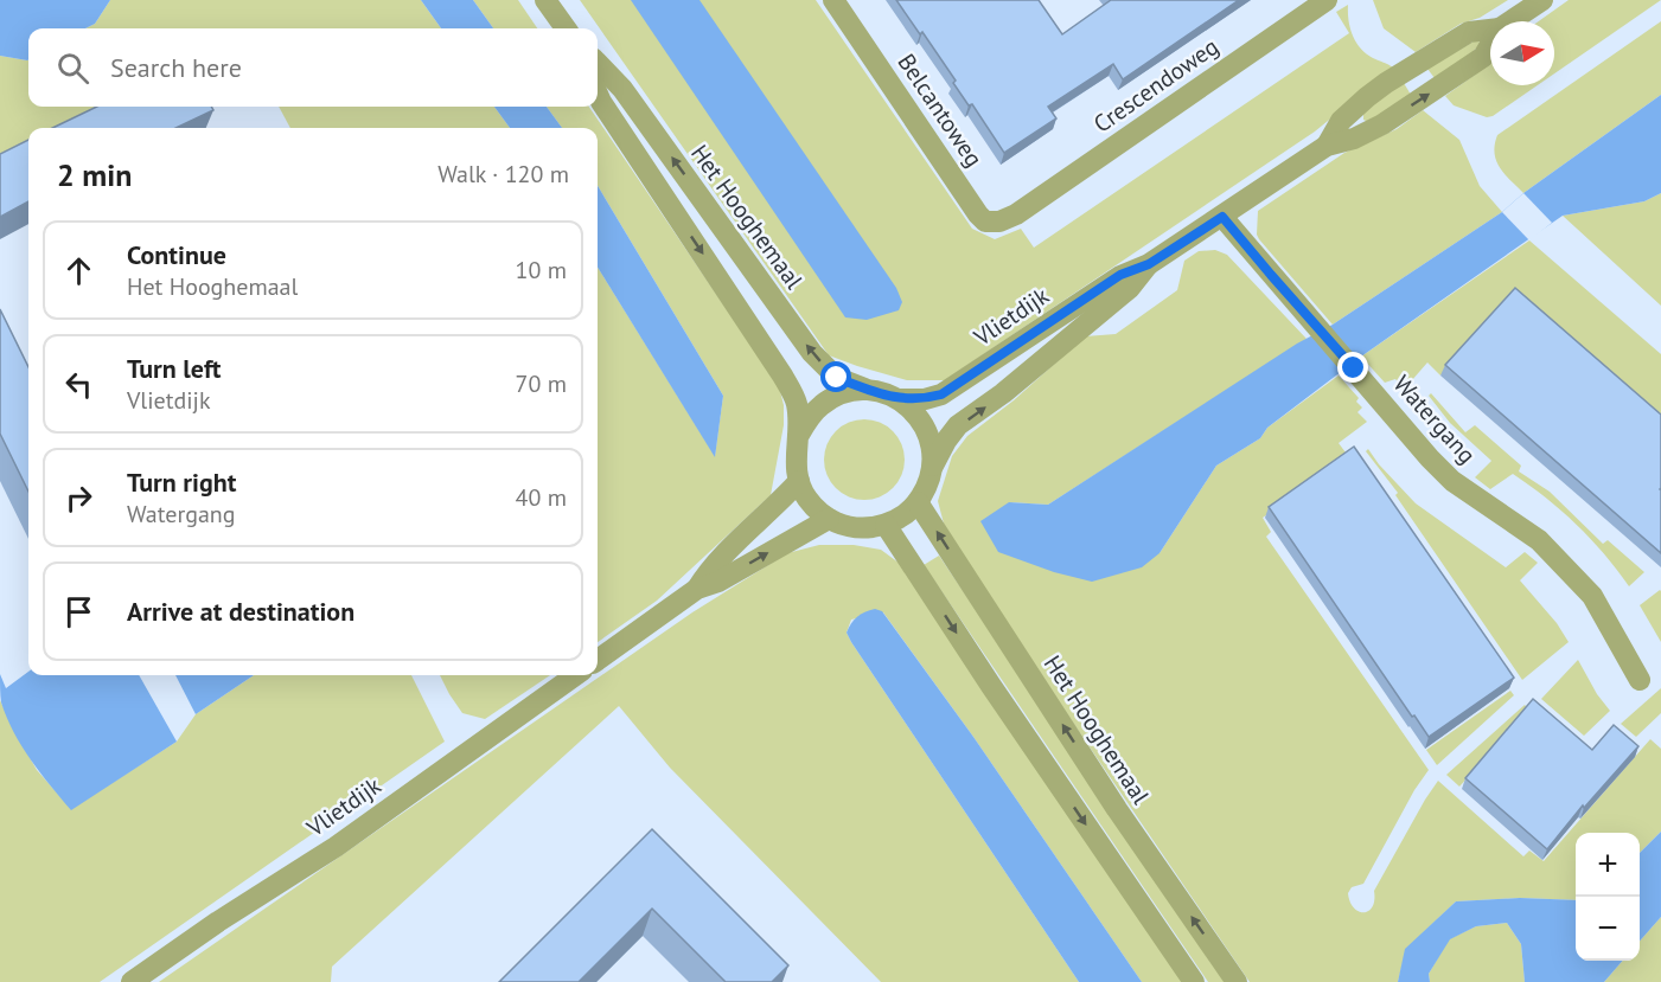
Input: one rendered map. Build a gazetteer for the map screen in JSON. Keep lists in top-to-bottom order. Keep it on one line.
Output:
{"streets":{"street":["Crescendoweg","Belcantoweg","Het Hooghemaal","Vlietdijk","Watergang"]},"crossings":[["Crescendoweg","Belcantoweg"],["Het Hooghemaal","Vlietdijk"],["Vlietdijk","Watergang"]],"north":"right","page":{"search":"Search here","heading":["2 min","Walk · 120 m"],"list":[["Continue","Het Hooghemaal","10 m"],["Turn left","Vlietdijk","70 m"],["Turn right","Watergang","40 m"],"Arrive at destination"],"map_buttons":["+","−"]}}
